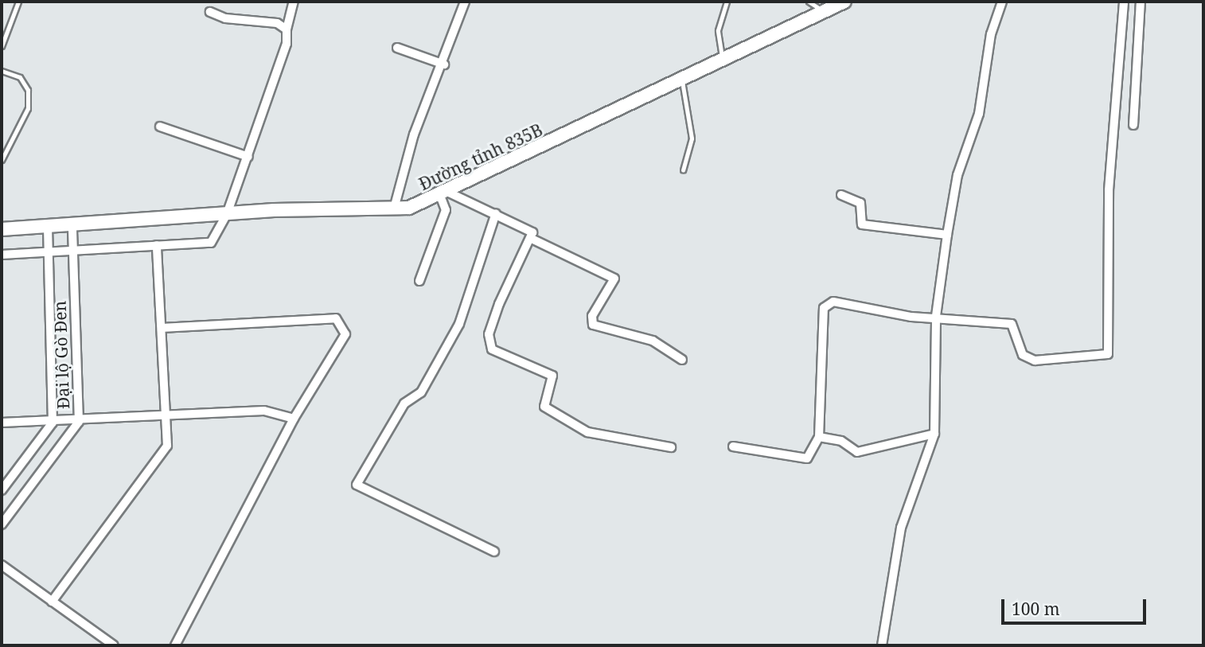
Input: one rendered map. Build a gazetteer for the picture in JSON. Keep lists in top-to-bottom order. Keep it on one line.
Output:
{"streets":{"main road":["Đường tỉnh 835B"],"street":["Đại lộ Gò Đen"]},"crossings":[["Đường tỉnh 835B","Đại lộ Gò Đen"]],"scale_bar":"100 m"}
